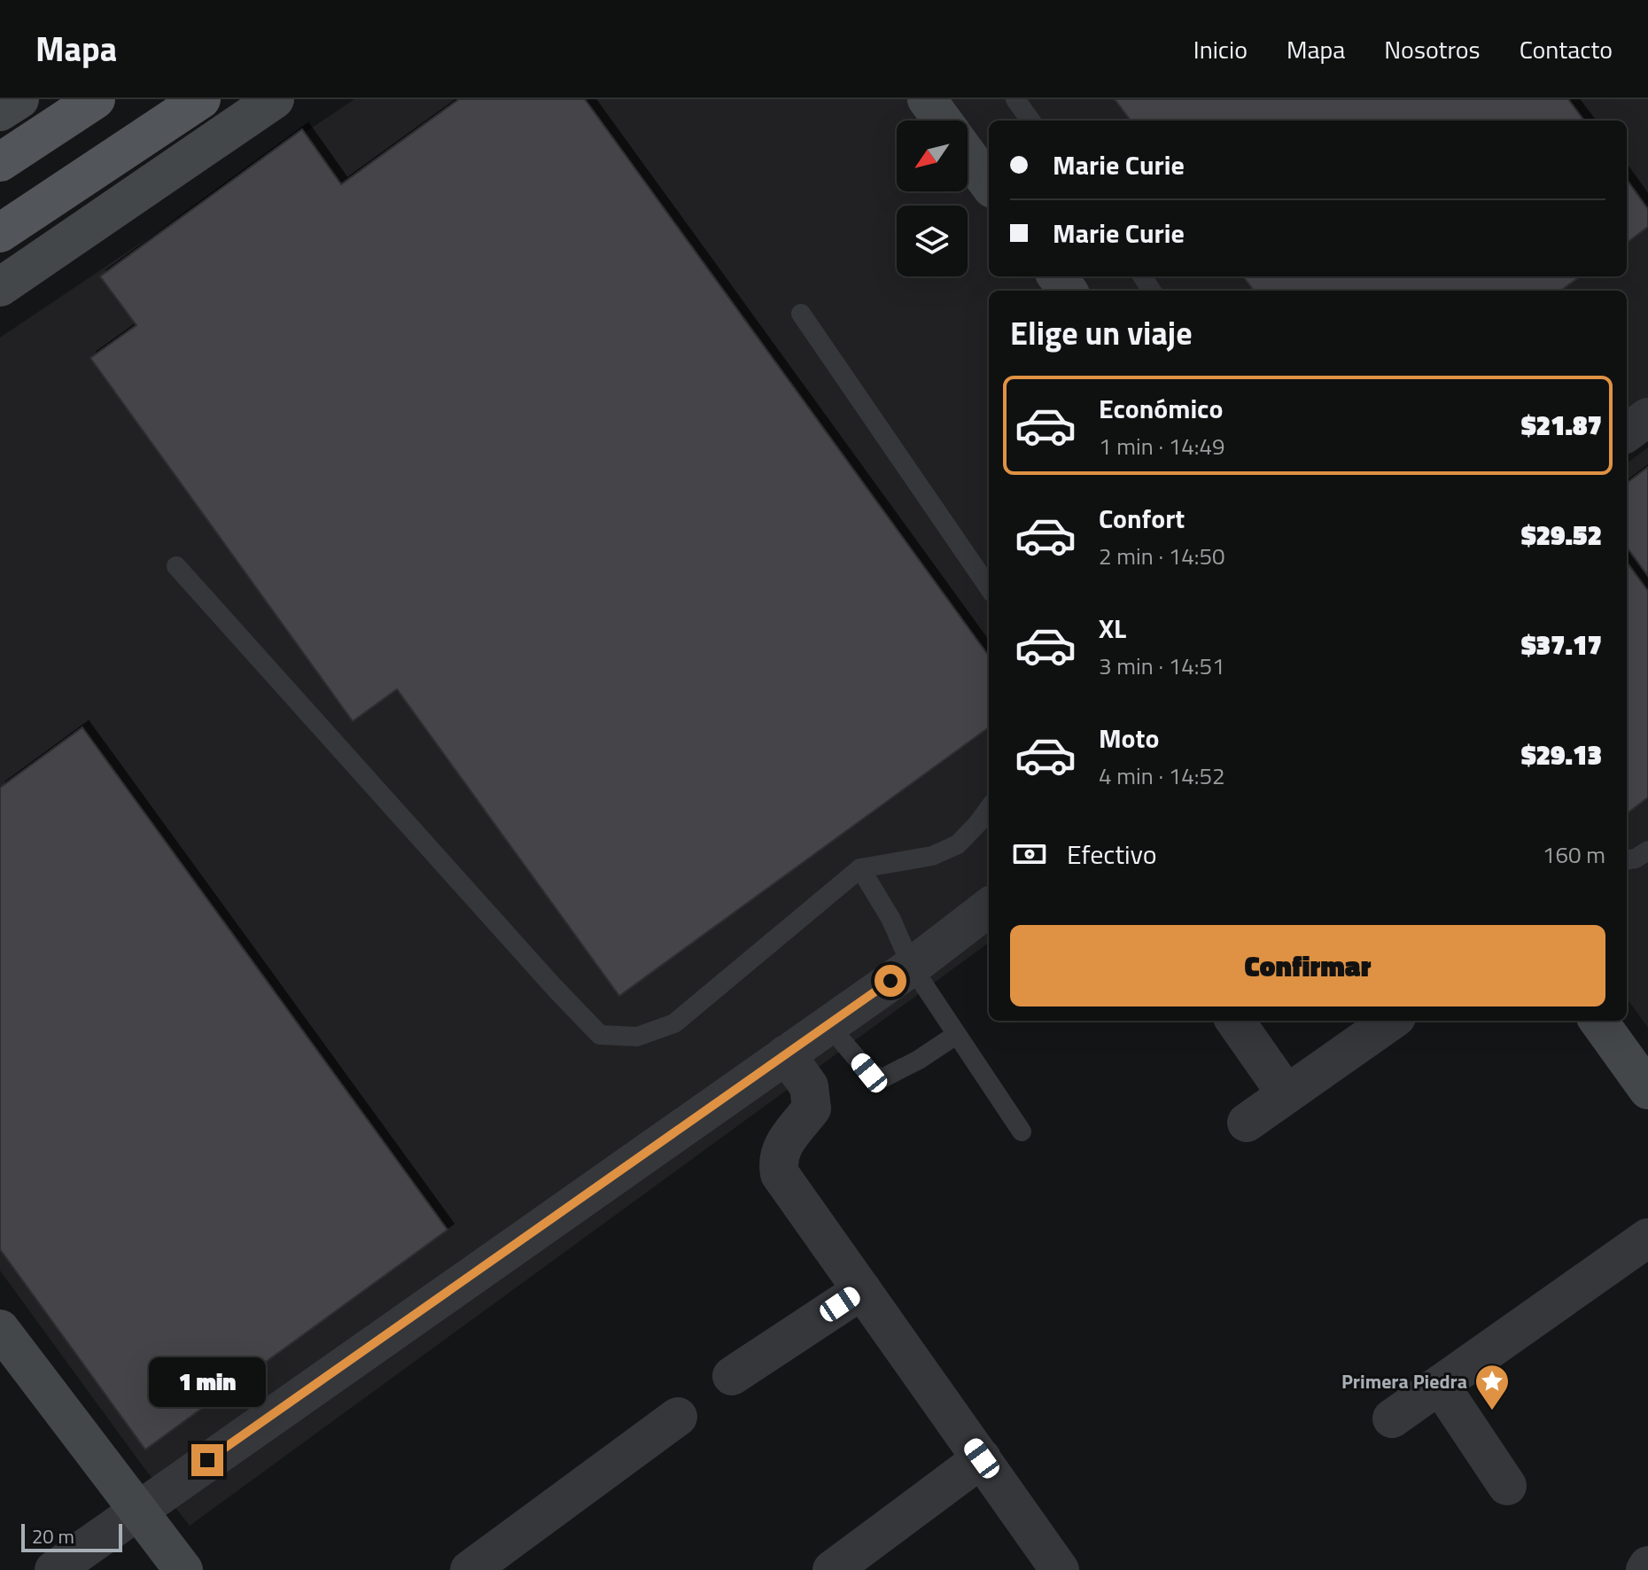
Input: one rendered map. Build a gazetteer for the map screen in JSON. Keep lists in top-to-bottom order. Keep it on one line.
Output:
{"places":{"place":["Primera Piedra"]},"scale_bar":"20 m","north":"bottom left","page":{"header":"Mapa","nav":["Inicio","Mapa","Nosotros","Contacto"],"banner":["Marie Curie","Marie Curie"],"heading":"Elige un viaje","list":[{"name":"Económico","note":"1 min · 14:49","value":"$21.87"},{"name":"Confort","note":"2 min · 14:50","value":"$29.52"},{"name":"XL","note":"3 min · 14:51","value":"$37.17"},{"name":"Moto","note":"4 min · 14:52","value":"$29.13"}],"pay":["Efectivo","160 m"],"buttons":"Confirmar","bubble":"1 min","scale":"20 m"}}
